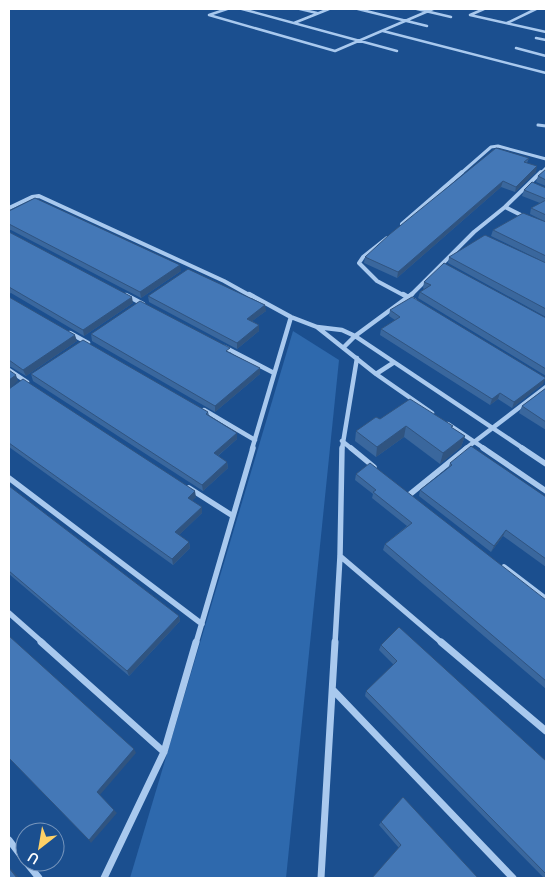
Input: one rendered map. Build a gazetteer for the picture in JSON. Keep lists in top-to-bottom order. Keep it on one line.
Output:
{"north":"bottom left"}
